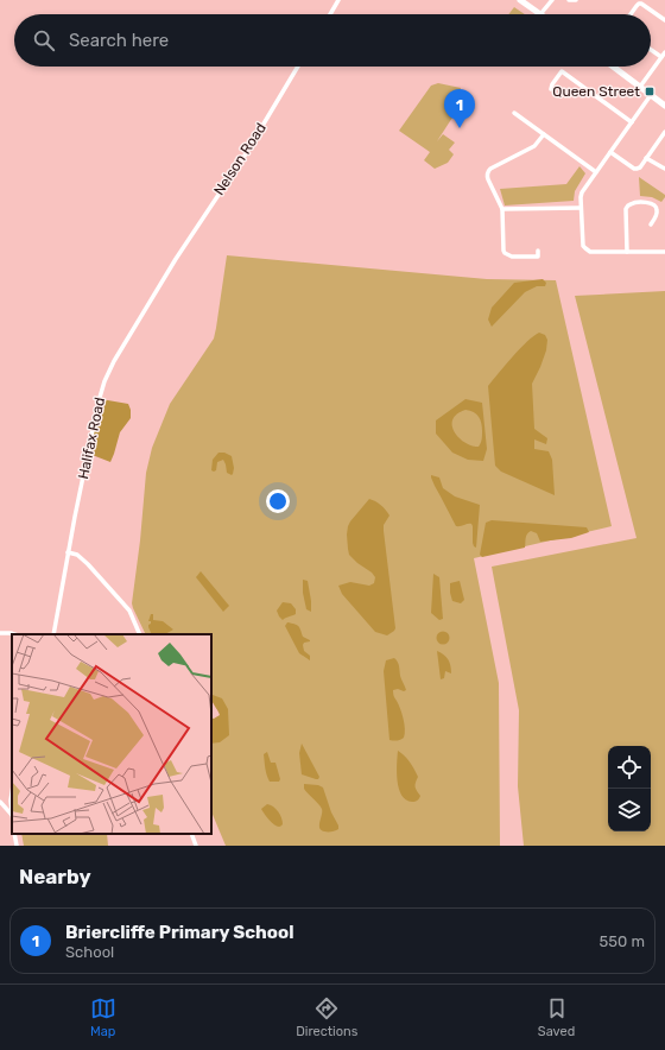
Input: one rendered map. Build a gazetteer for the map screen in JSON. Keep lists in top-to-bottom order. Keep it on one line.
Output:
{"streets":{"street":["Nelson Road","Halifax Road"]},"crossings":[["Nelson Road","Halifax Road"]],"places":{"transit":["Queen Street"]},"page":{"search":"Search here","pins":"1","heading":"Nearby","list":[{"mark":"1","name":"Briercliffe Primary School","note":"School","value":"550 m"}],"nav":["Map","Directions","Saved"]}}
